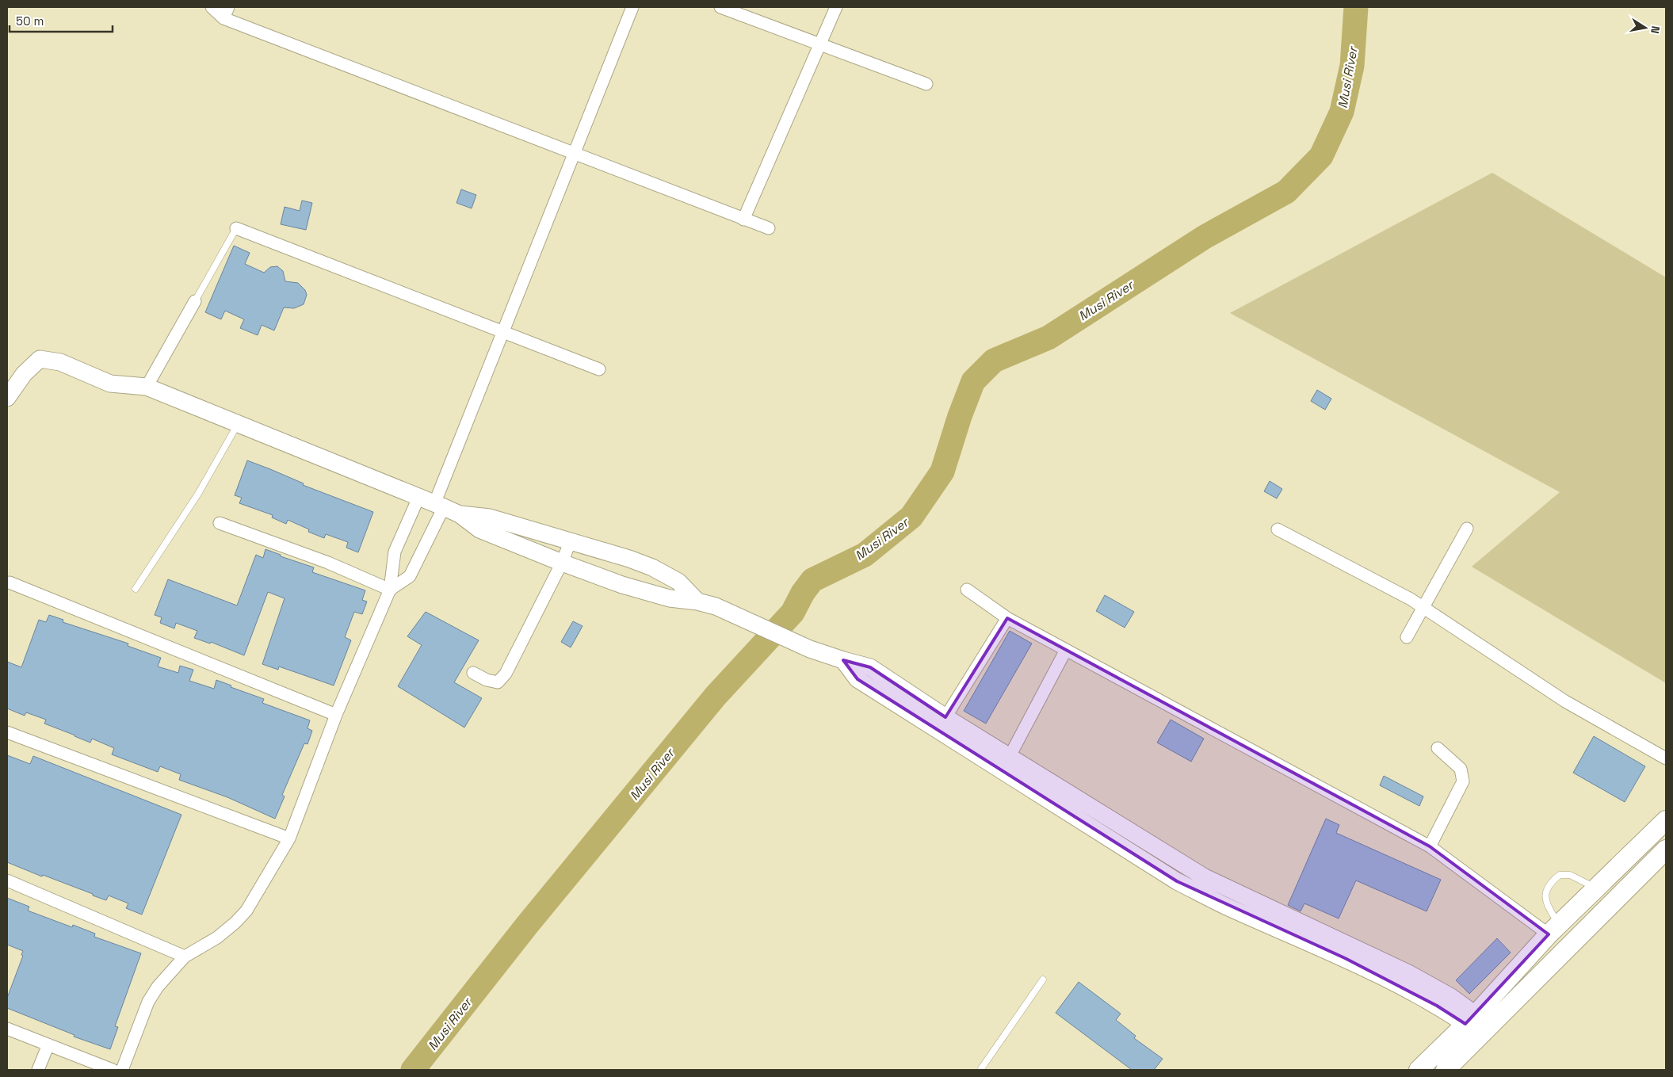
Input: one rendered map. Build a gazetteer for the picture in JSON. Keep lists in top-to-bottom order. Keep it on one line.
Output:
{"water":["Musi River"],"scale_bar":"50 m","north":"right"}
